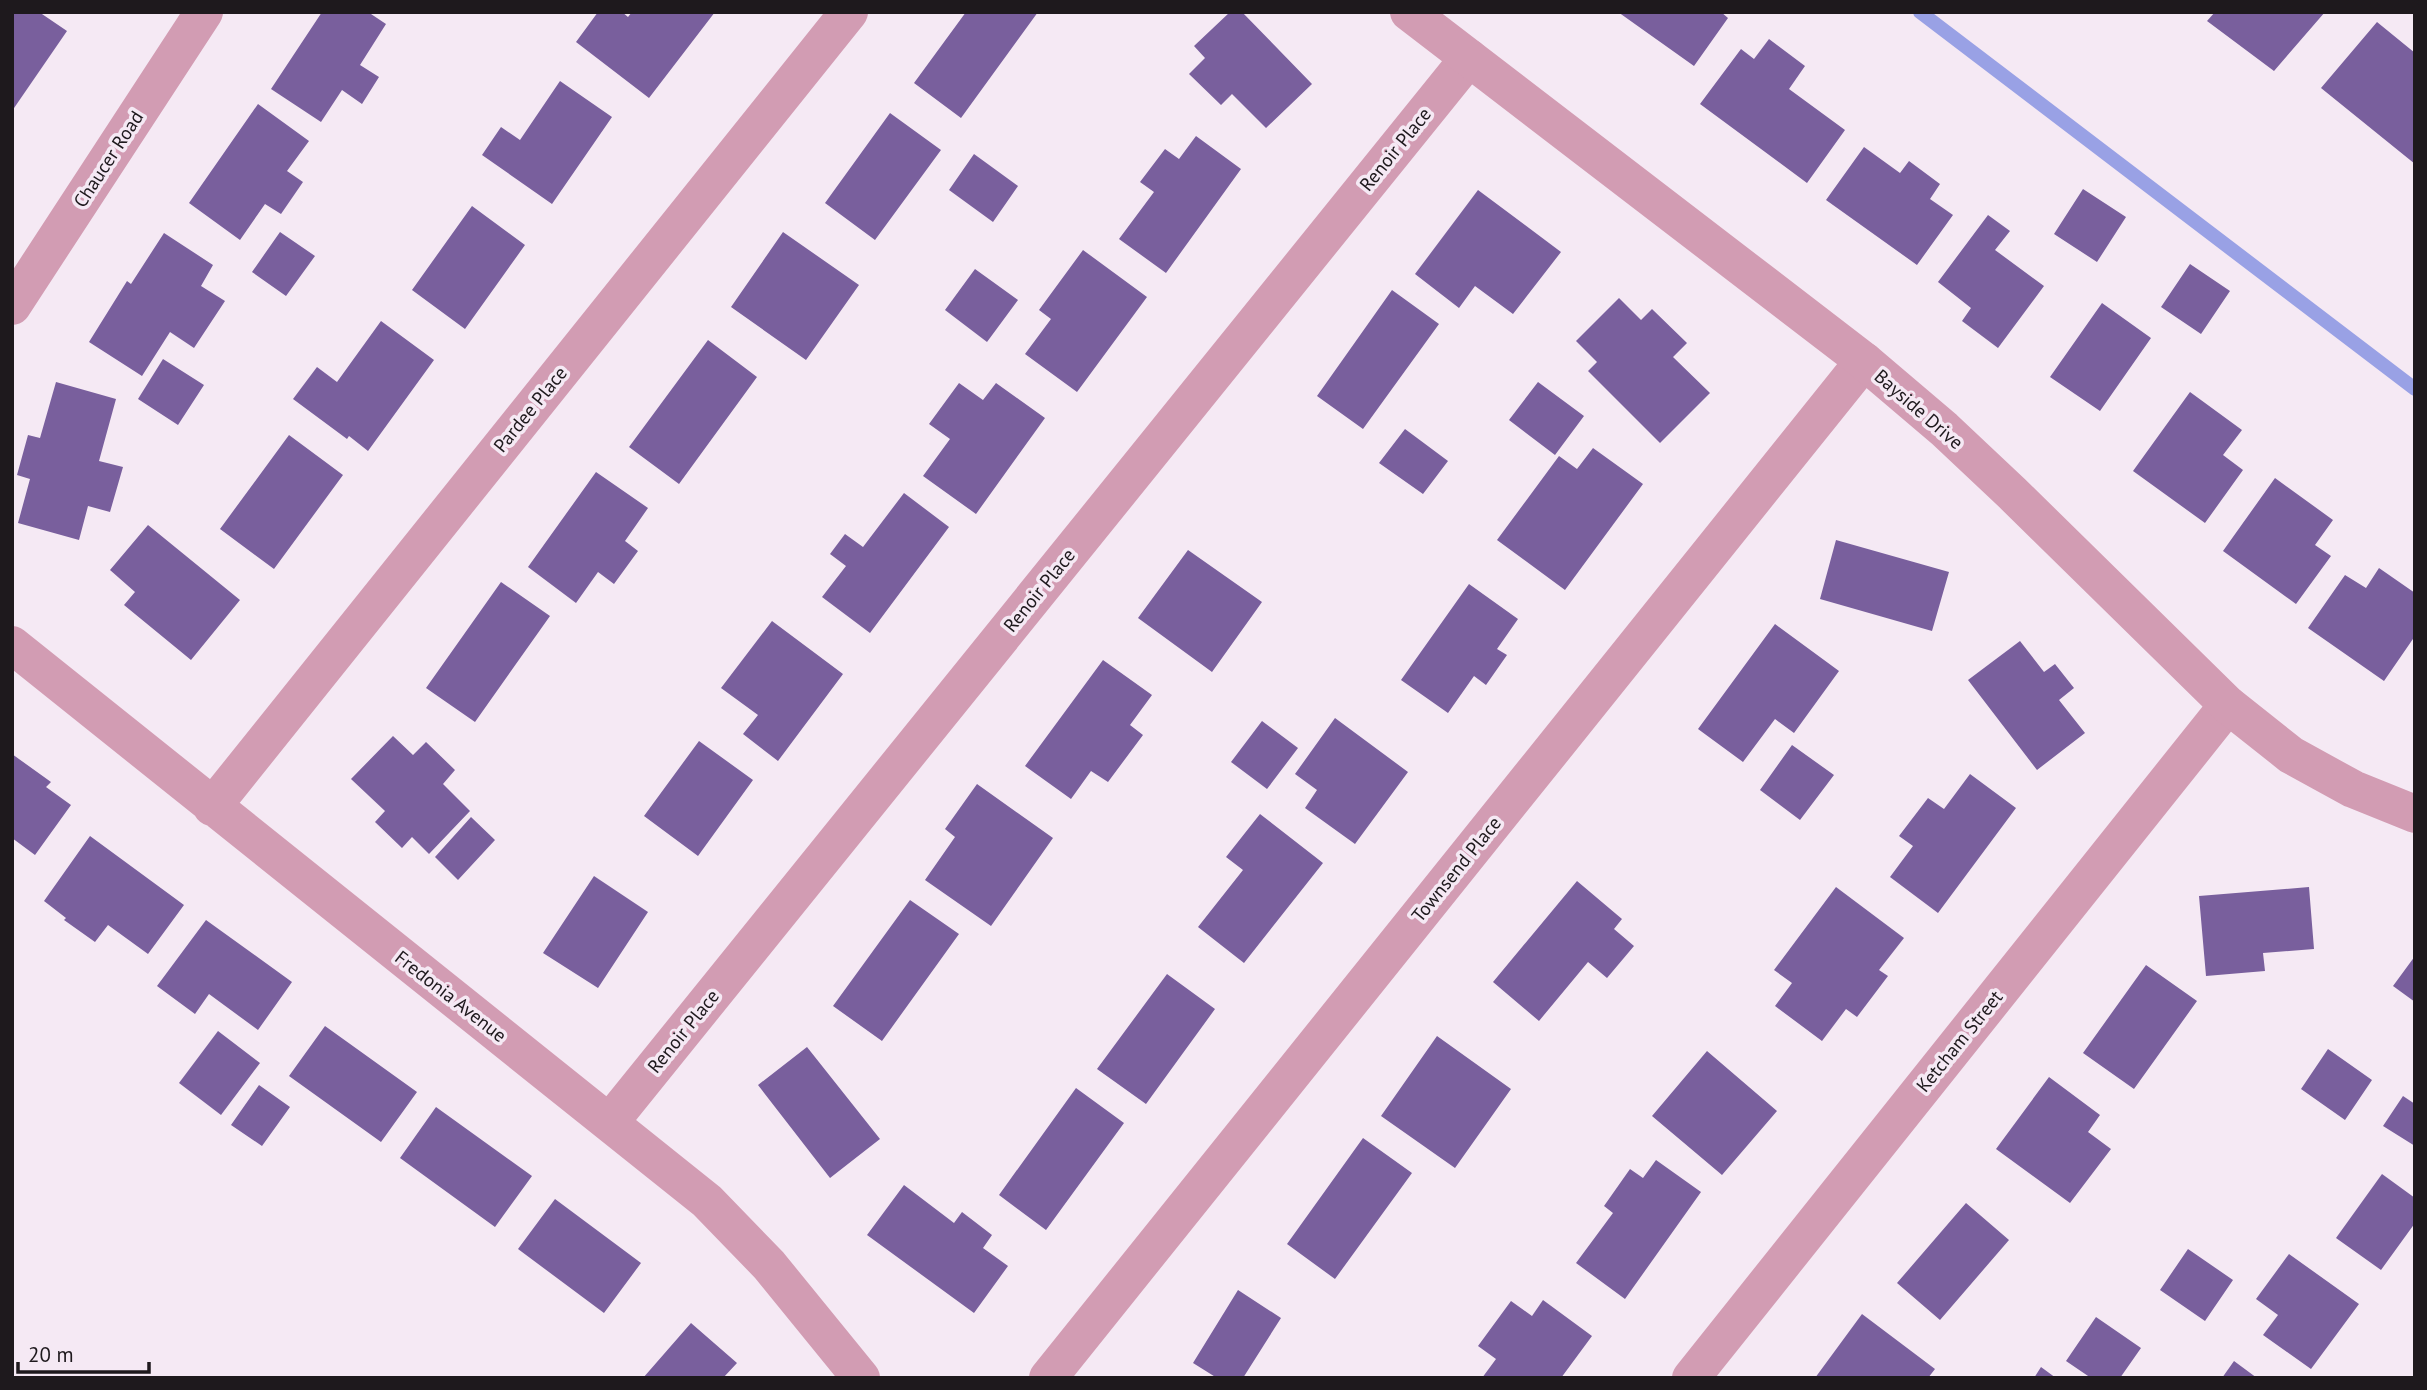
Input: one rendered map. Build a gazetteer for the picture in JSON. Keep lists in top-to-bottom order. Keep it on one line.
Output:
{"streets":{"street":["Renoir Place","Chaucer Road","Pardee Place","Bayside Drive","Townsend Place","Fredonia Avenue","Ketcham Street"]},"crossings":[["Renoir Place","Bayside Drive"],["Renoir Place","Fredonia Avenue"],["Pardee Place","Fredonia Avenue"],["Bayside Drive","Townsend Place"],["Bayside Drive","Ketcham Street"]],"scale_bar":"20 m"}
